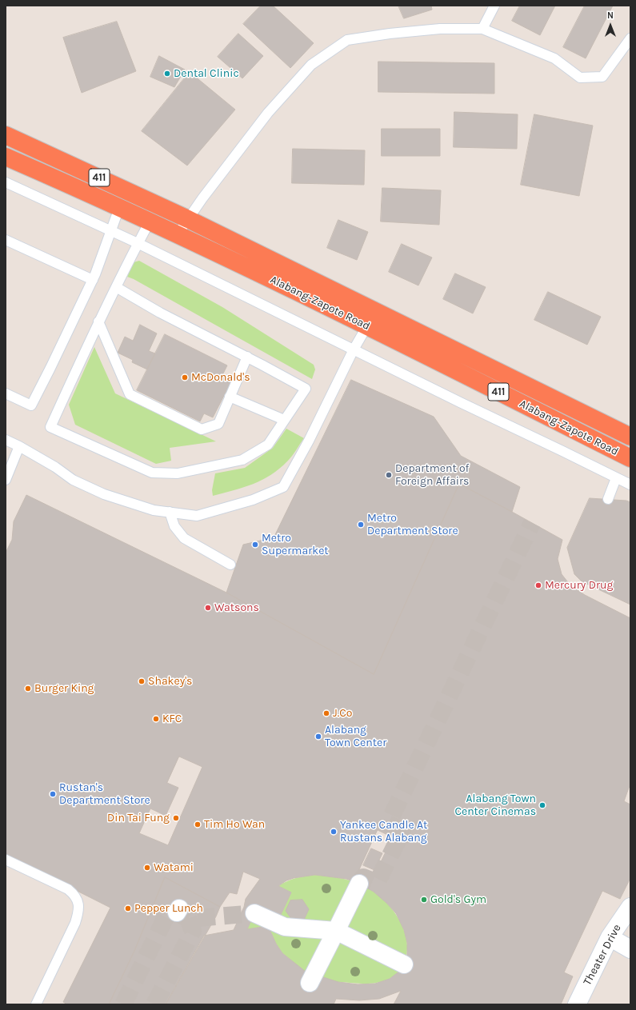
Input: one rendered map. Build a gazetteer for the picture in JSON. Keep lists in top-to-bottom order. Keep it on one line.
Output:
{"streets":{"highway":["411","Alabang-Zapote Road"],"street":["Theater Drive"]},"places":["Dental Clinic","McDonald's","Department of Foreign Affairs","Metro Department Store","Metro Supermarket","Mercury Drug","Watsons","Shakey's","Burger King","J.Co","KFC","Alabang Town Center","Rustan's Department Store","Alabang Town Center Cinemas","Din Tai Fung","Tim Ho Wan","Yankee Candle At Rustans Alabang","Watami","Gold's Gym","Pepper Lunch"],"north":"top"}
